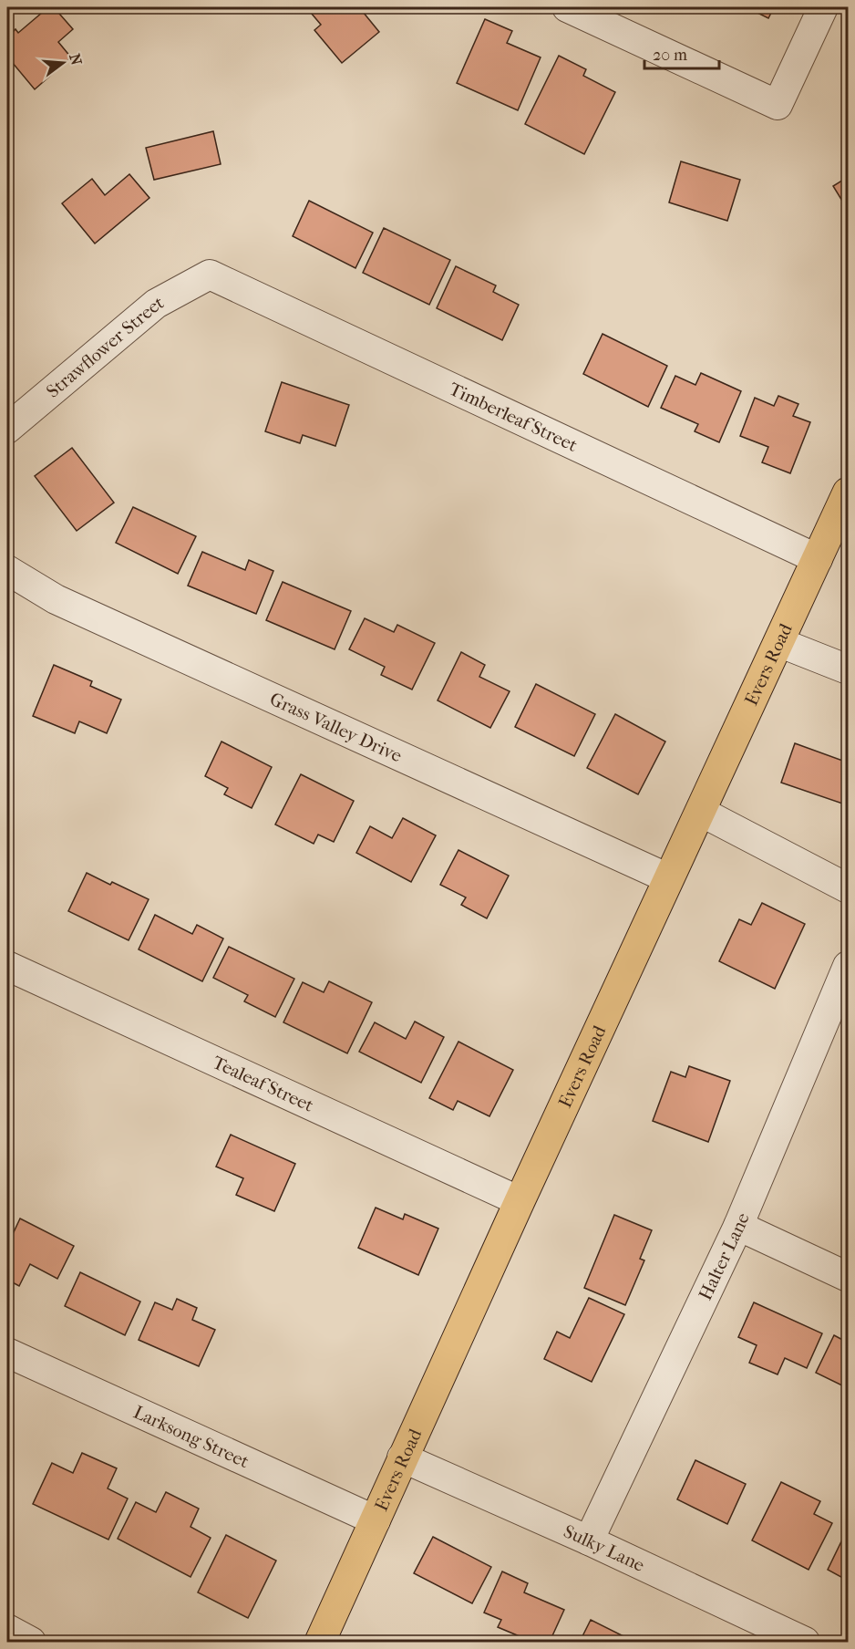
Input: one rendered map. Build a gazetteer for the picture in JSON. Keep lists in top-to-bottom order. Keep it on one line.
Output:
{"streets":{"main road":["Evers Road"],"street":["Strawflower Street","Timberleaf Street","Grass Valley Drive","Tealeaf Street","Halter Lane","Larksong Street","Sulky Lane"]},"crossings":[["Strawflower Street","Timberleaf Street"],["Timberleaf Street","Evers Road"],["Evers Road","Grass Valley Drive"],["Evers Road","Tealeaf Street"],["Evers Road","Larksong Street"],["Evers Road","Sulky Lane"],["Halter Lane","Sulky Lane"]],"scale_bar":"20 m","north":"right"}
